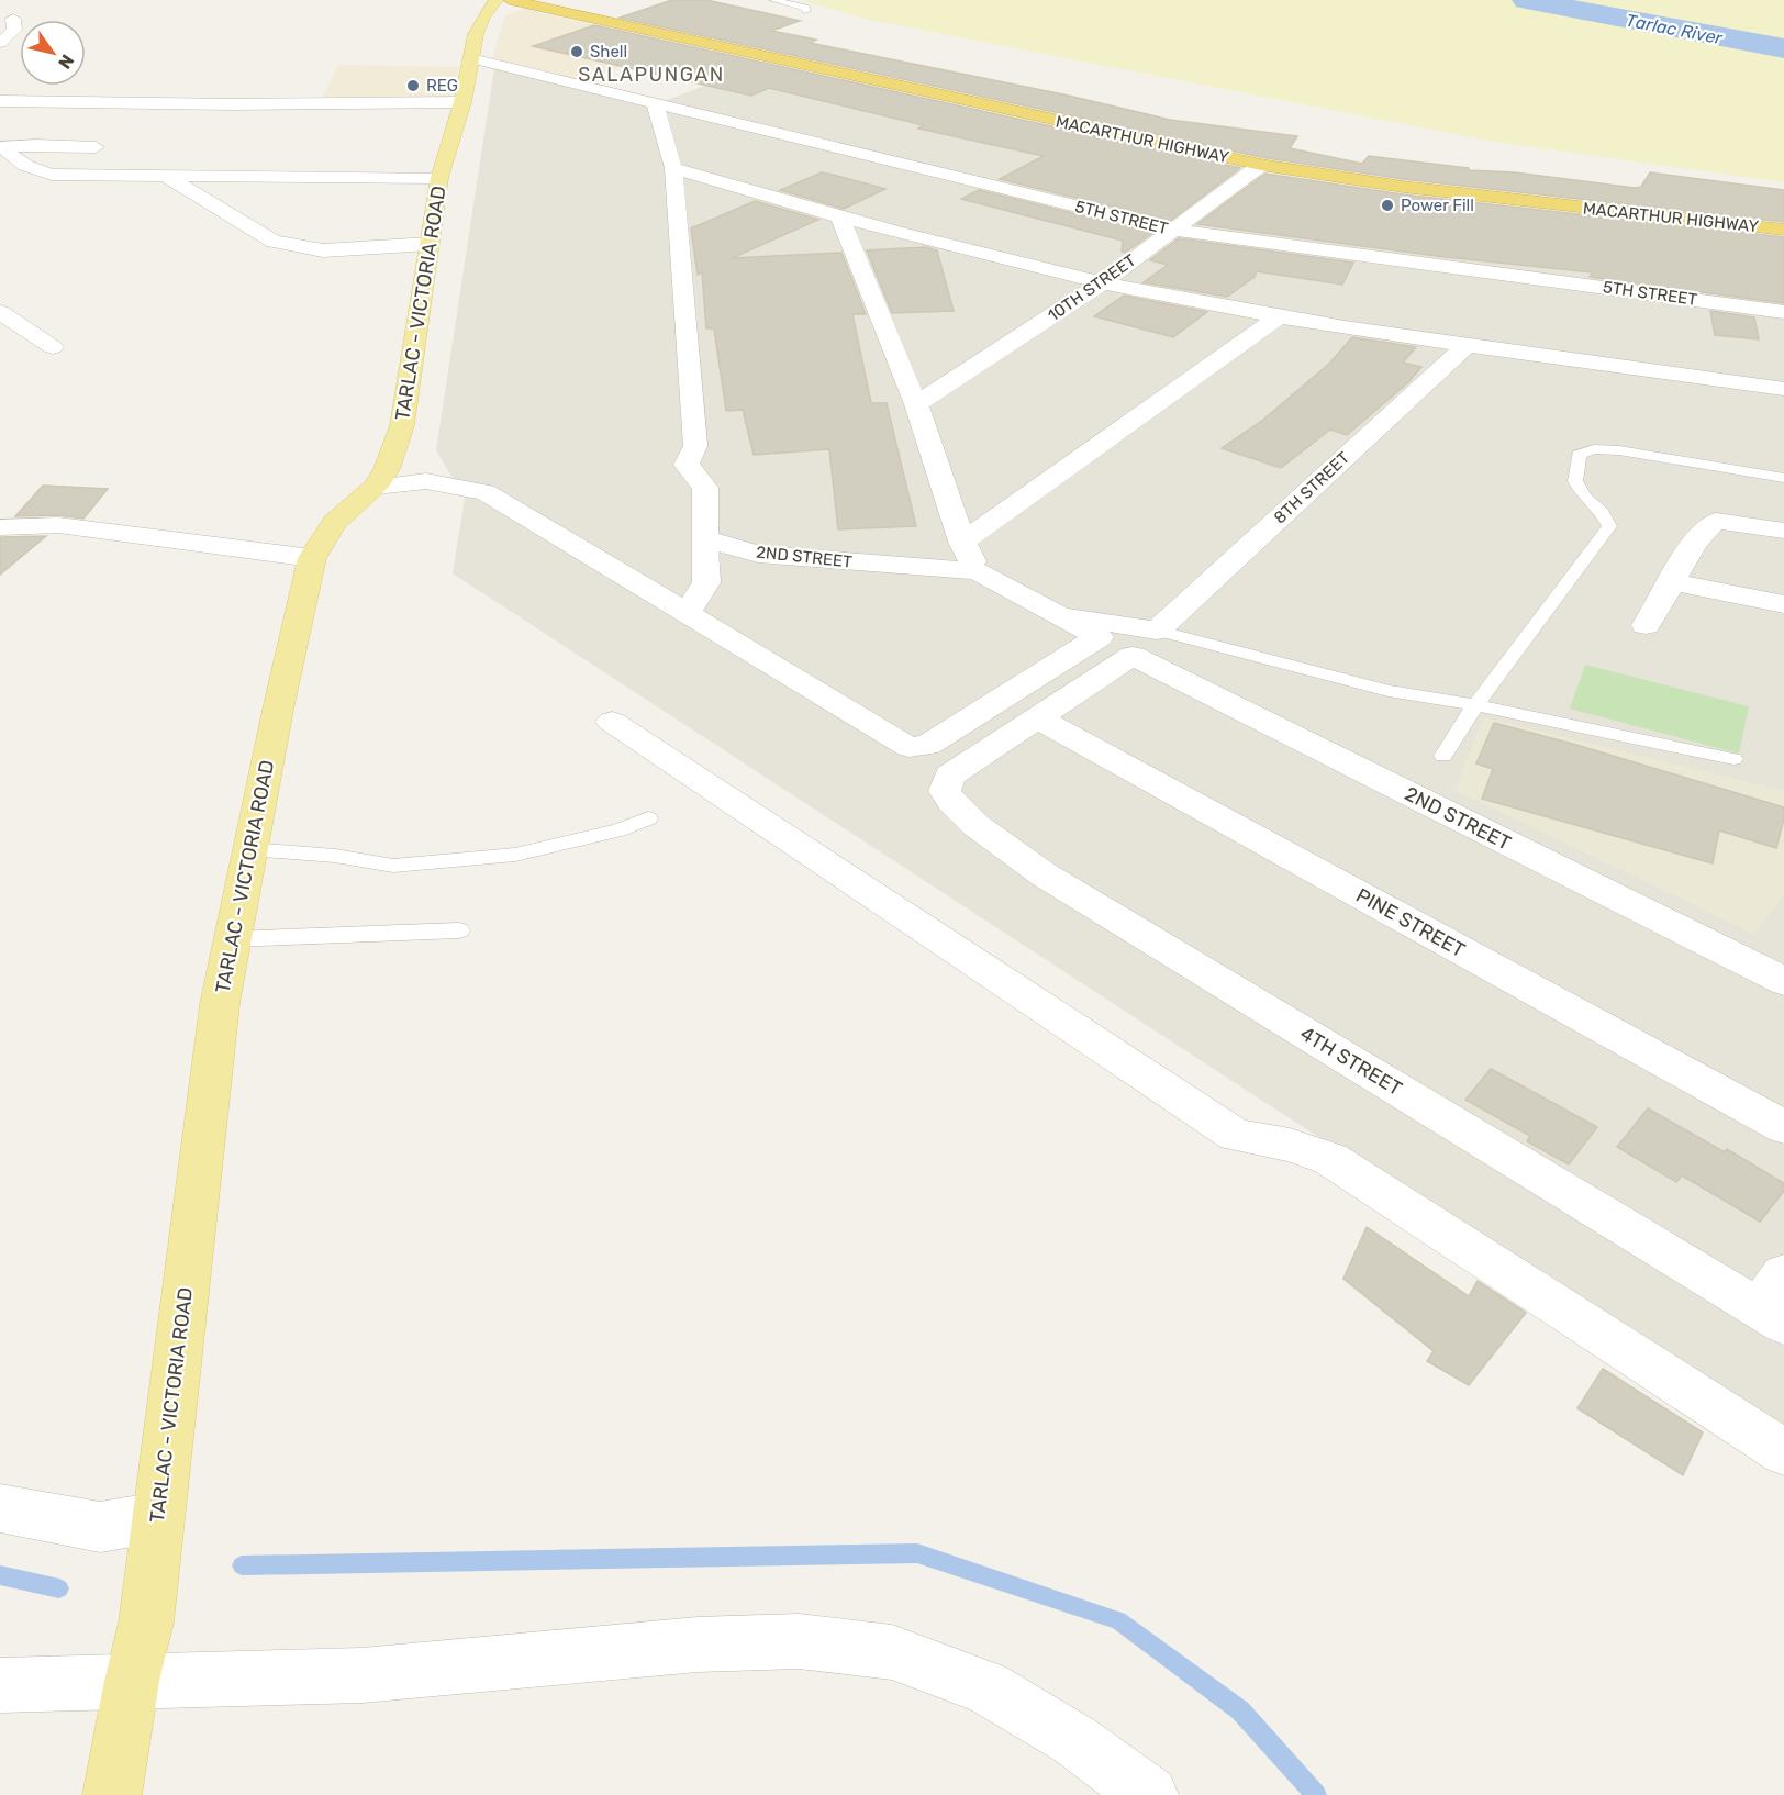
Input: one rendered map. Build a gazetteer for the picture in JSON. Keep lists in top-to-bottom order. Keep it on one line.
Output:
{"streets":{"highway":["MACARTHUR HIGHWAY"],"main road":["TARLAC - VICTORIA ROAD"],"street":["5TH STREET","10TH STREET","8TH STREET","2ND STREET","PINE STREET","4TH STREET"]},"crossings":[["MACARTHUR HIGHWAY","10TH STREET"],["5TH STREET","10TH STREET"],["5TH STREET","TARLAC - VICTORIA ROAD"],["2ND STREET","PINE STREET"],["2ND STREET","4TH STREET"],["PINE STREET","4TH STREET"]],"districts":["SALAPUNGAN"],"water":["Tarlac River"],"places":["Shell","REG","Power Fill"],"north":"bottom right"}
